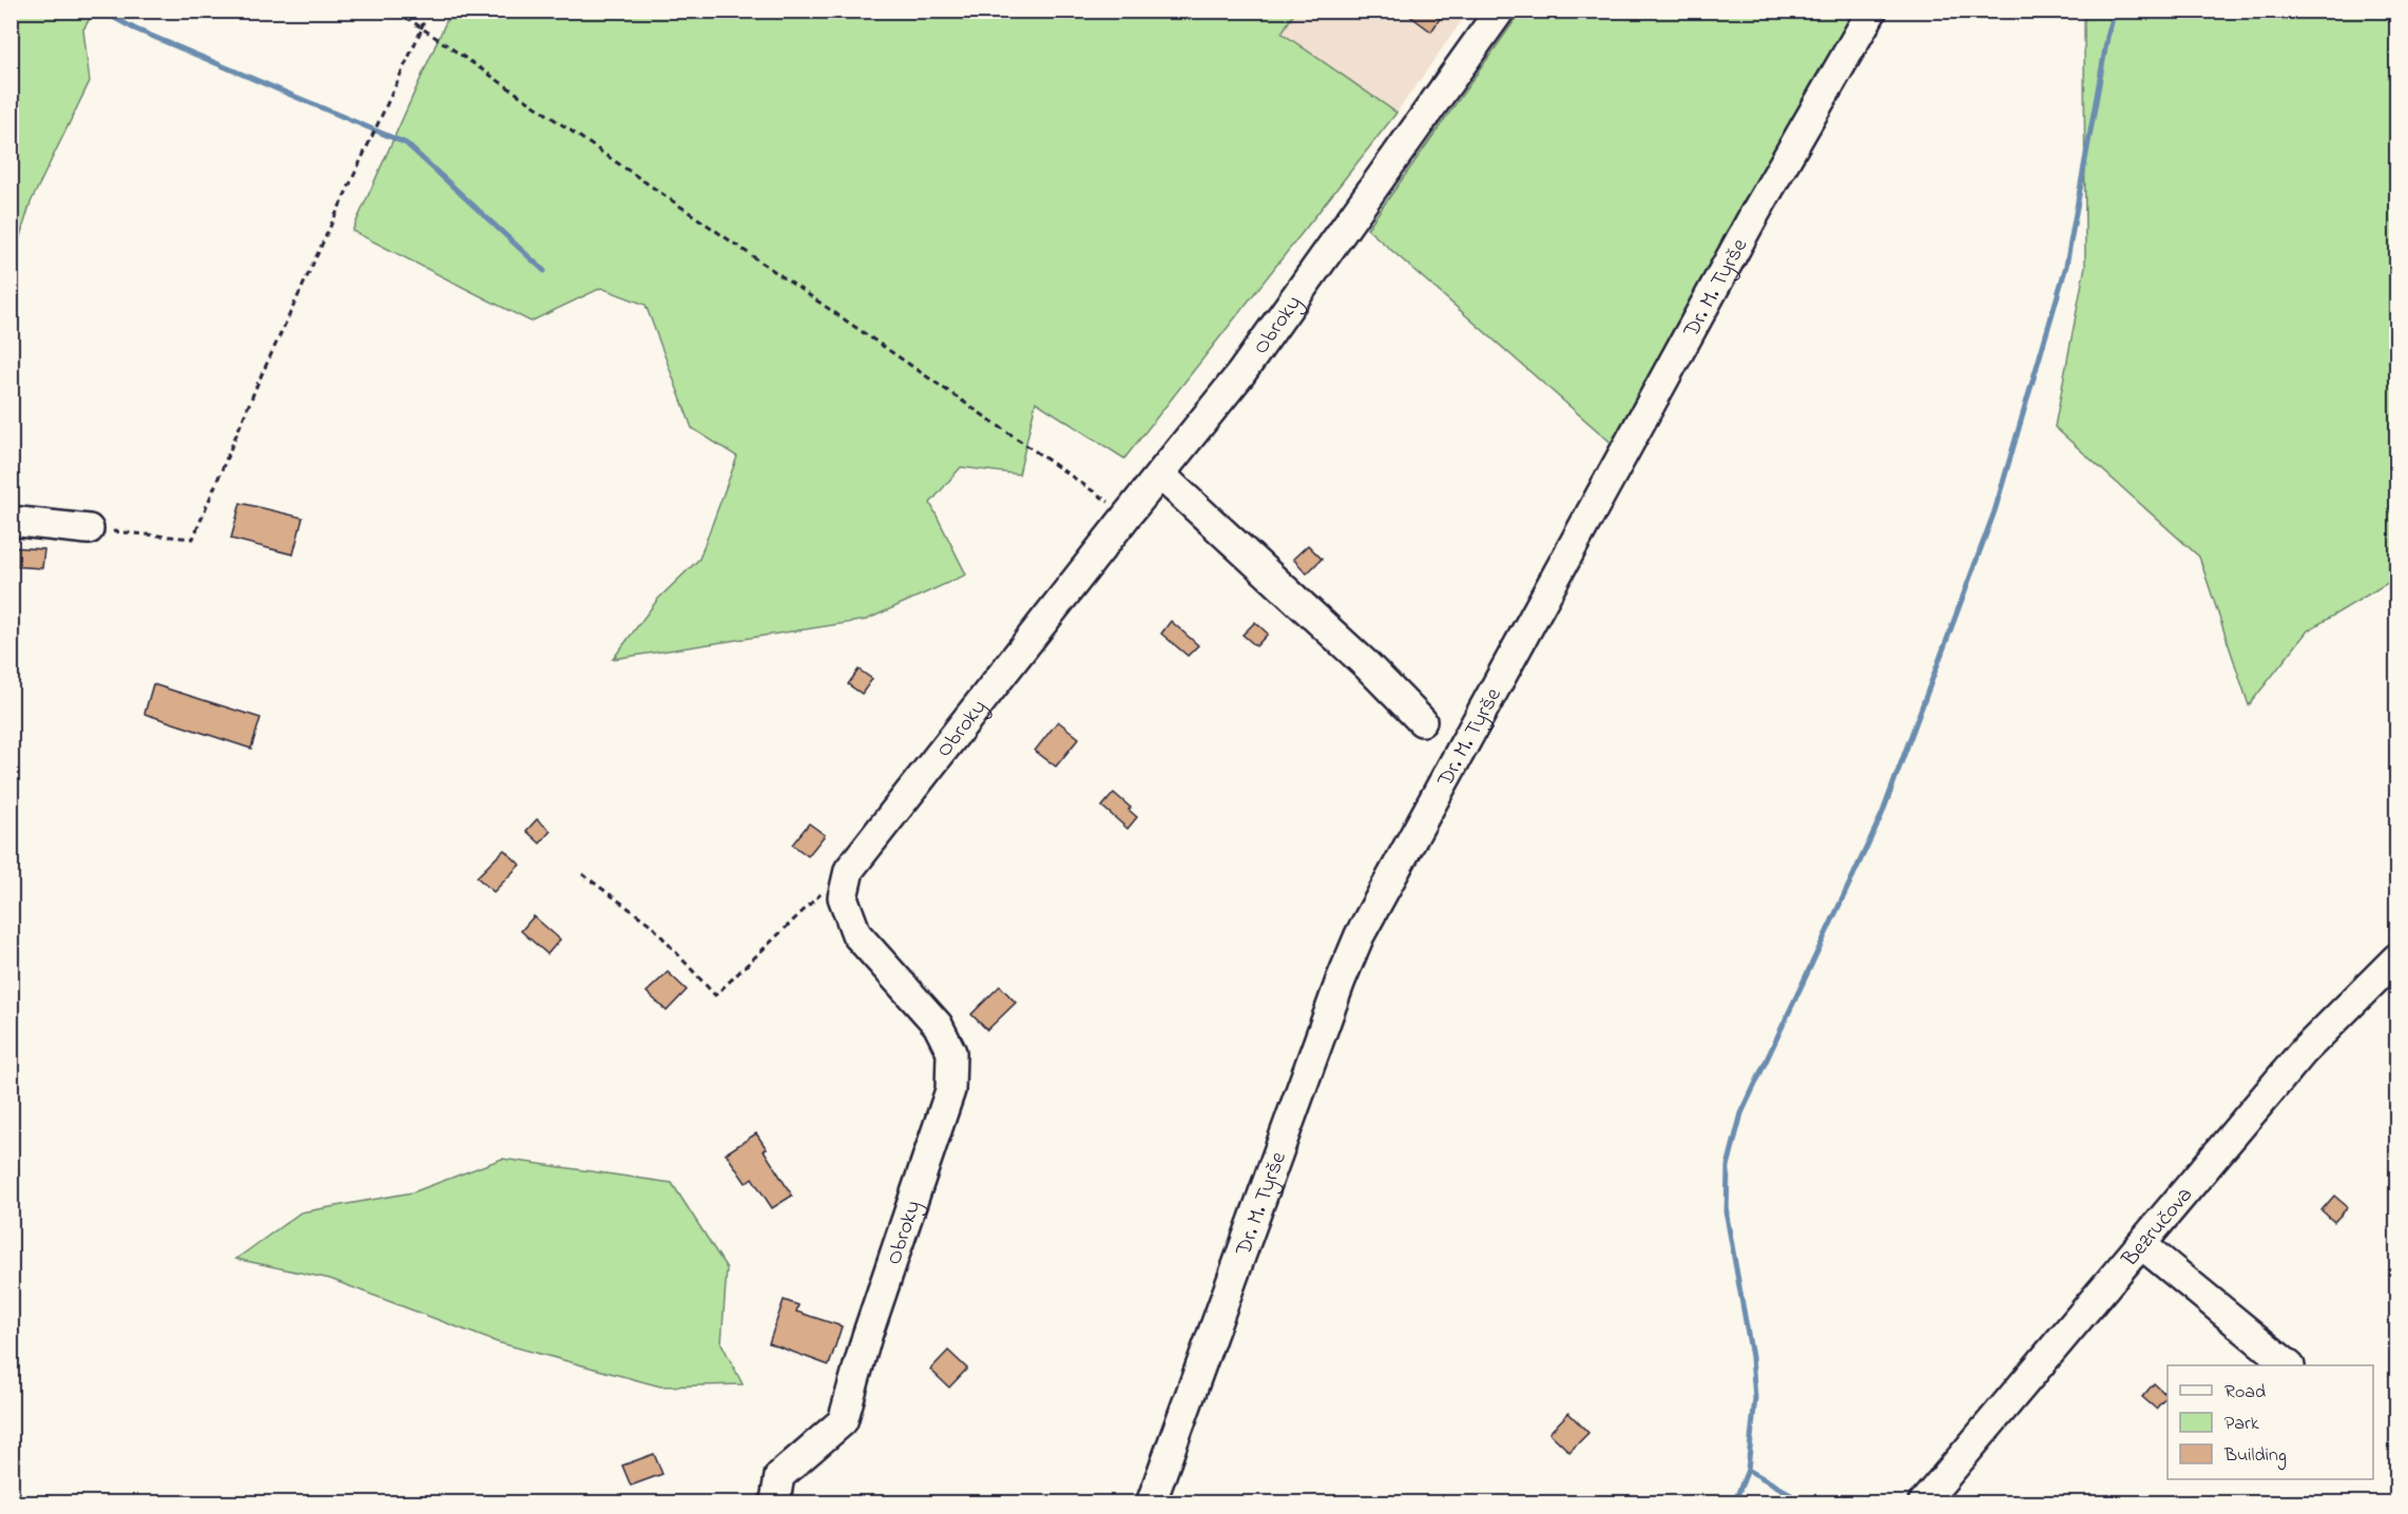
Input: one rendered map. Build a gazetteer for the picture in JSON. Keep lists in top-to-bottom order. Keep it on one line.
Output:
{"streets":{"street":["Dr. M. Tyrše","Obroky","Bezručova"]},"legend":["Road","Park","Building"]}
